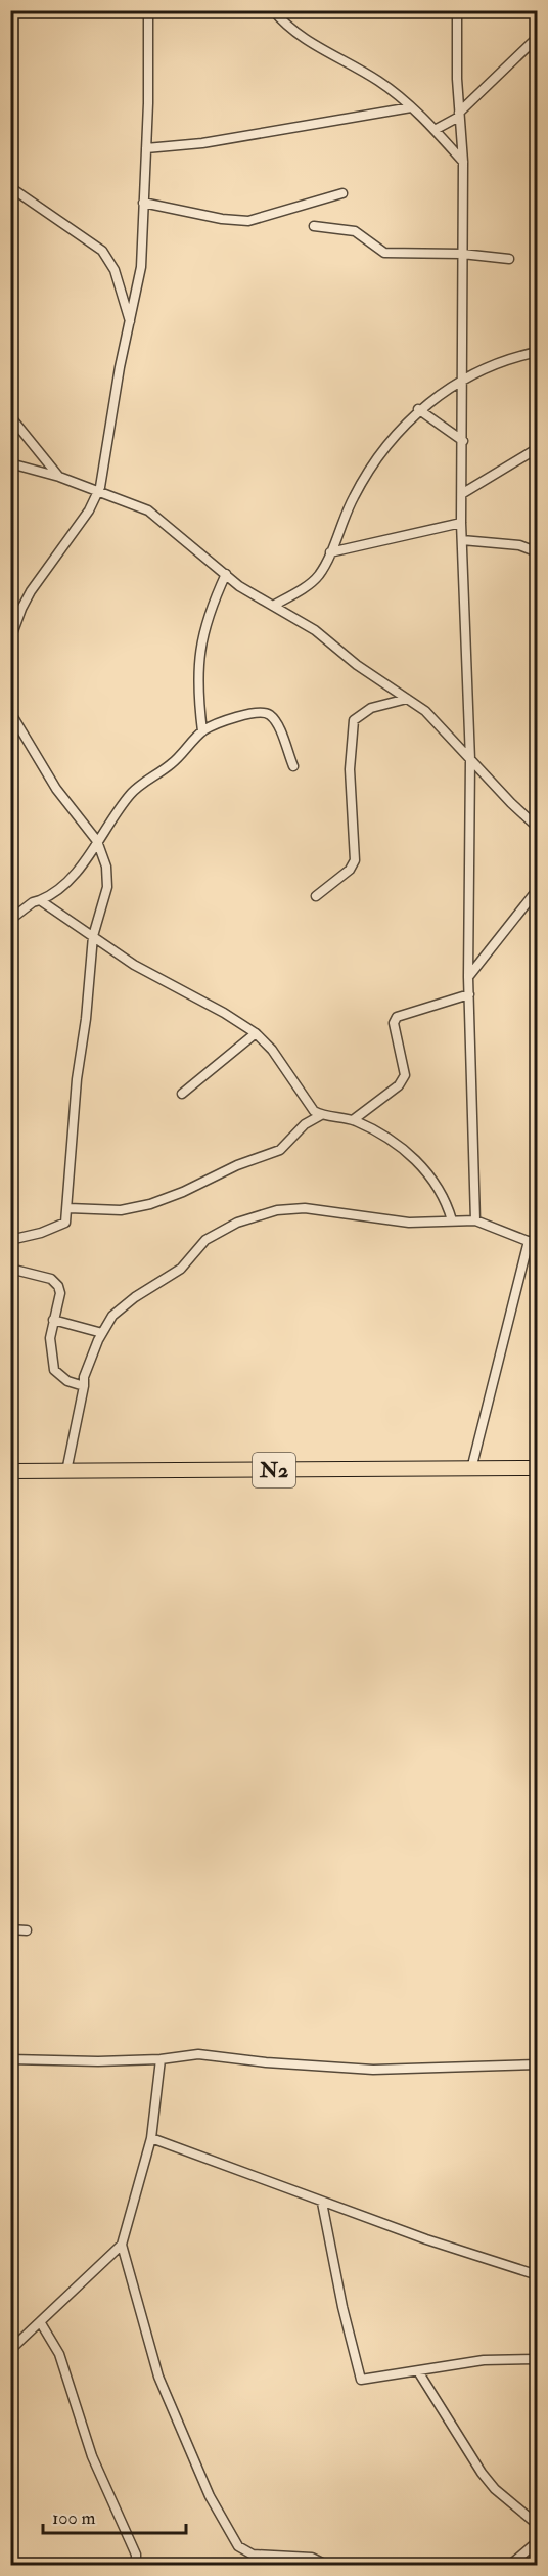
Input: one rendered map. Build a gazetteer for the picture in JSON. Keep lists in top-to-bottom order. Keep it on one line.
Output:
{"streets":{"main road":["N2"]},"scale_bar":"100 m"}
